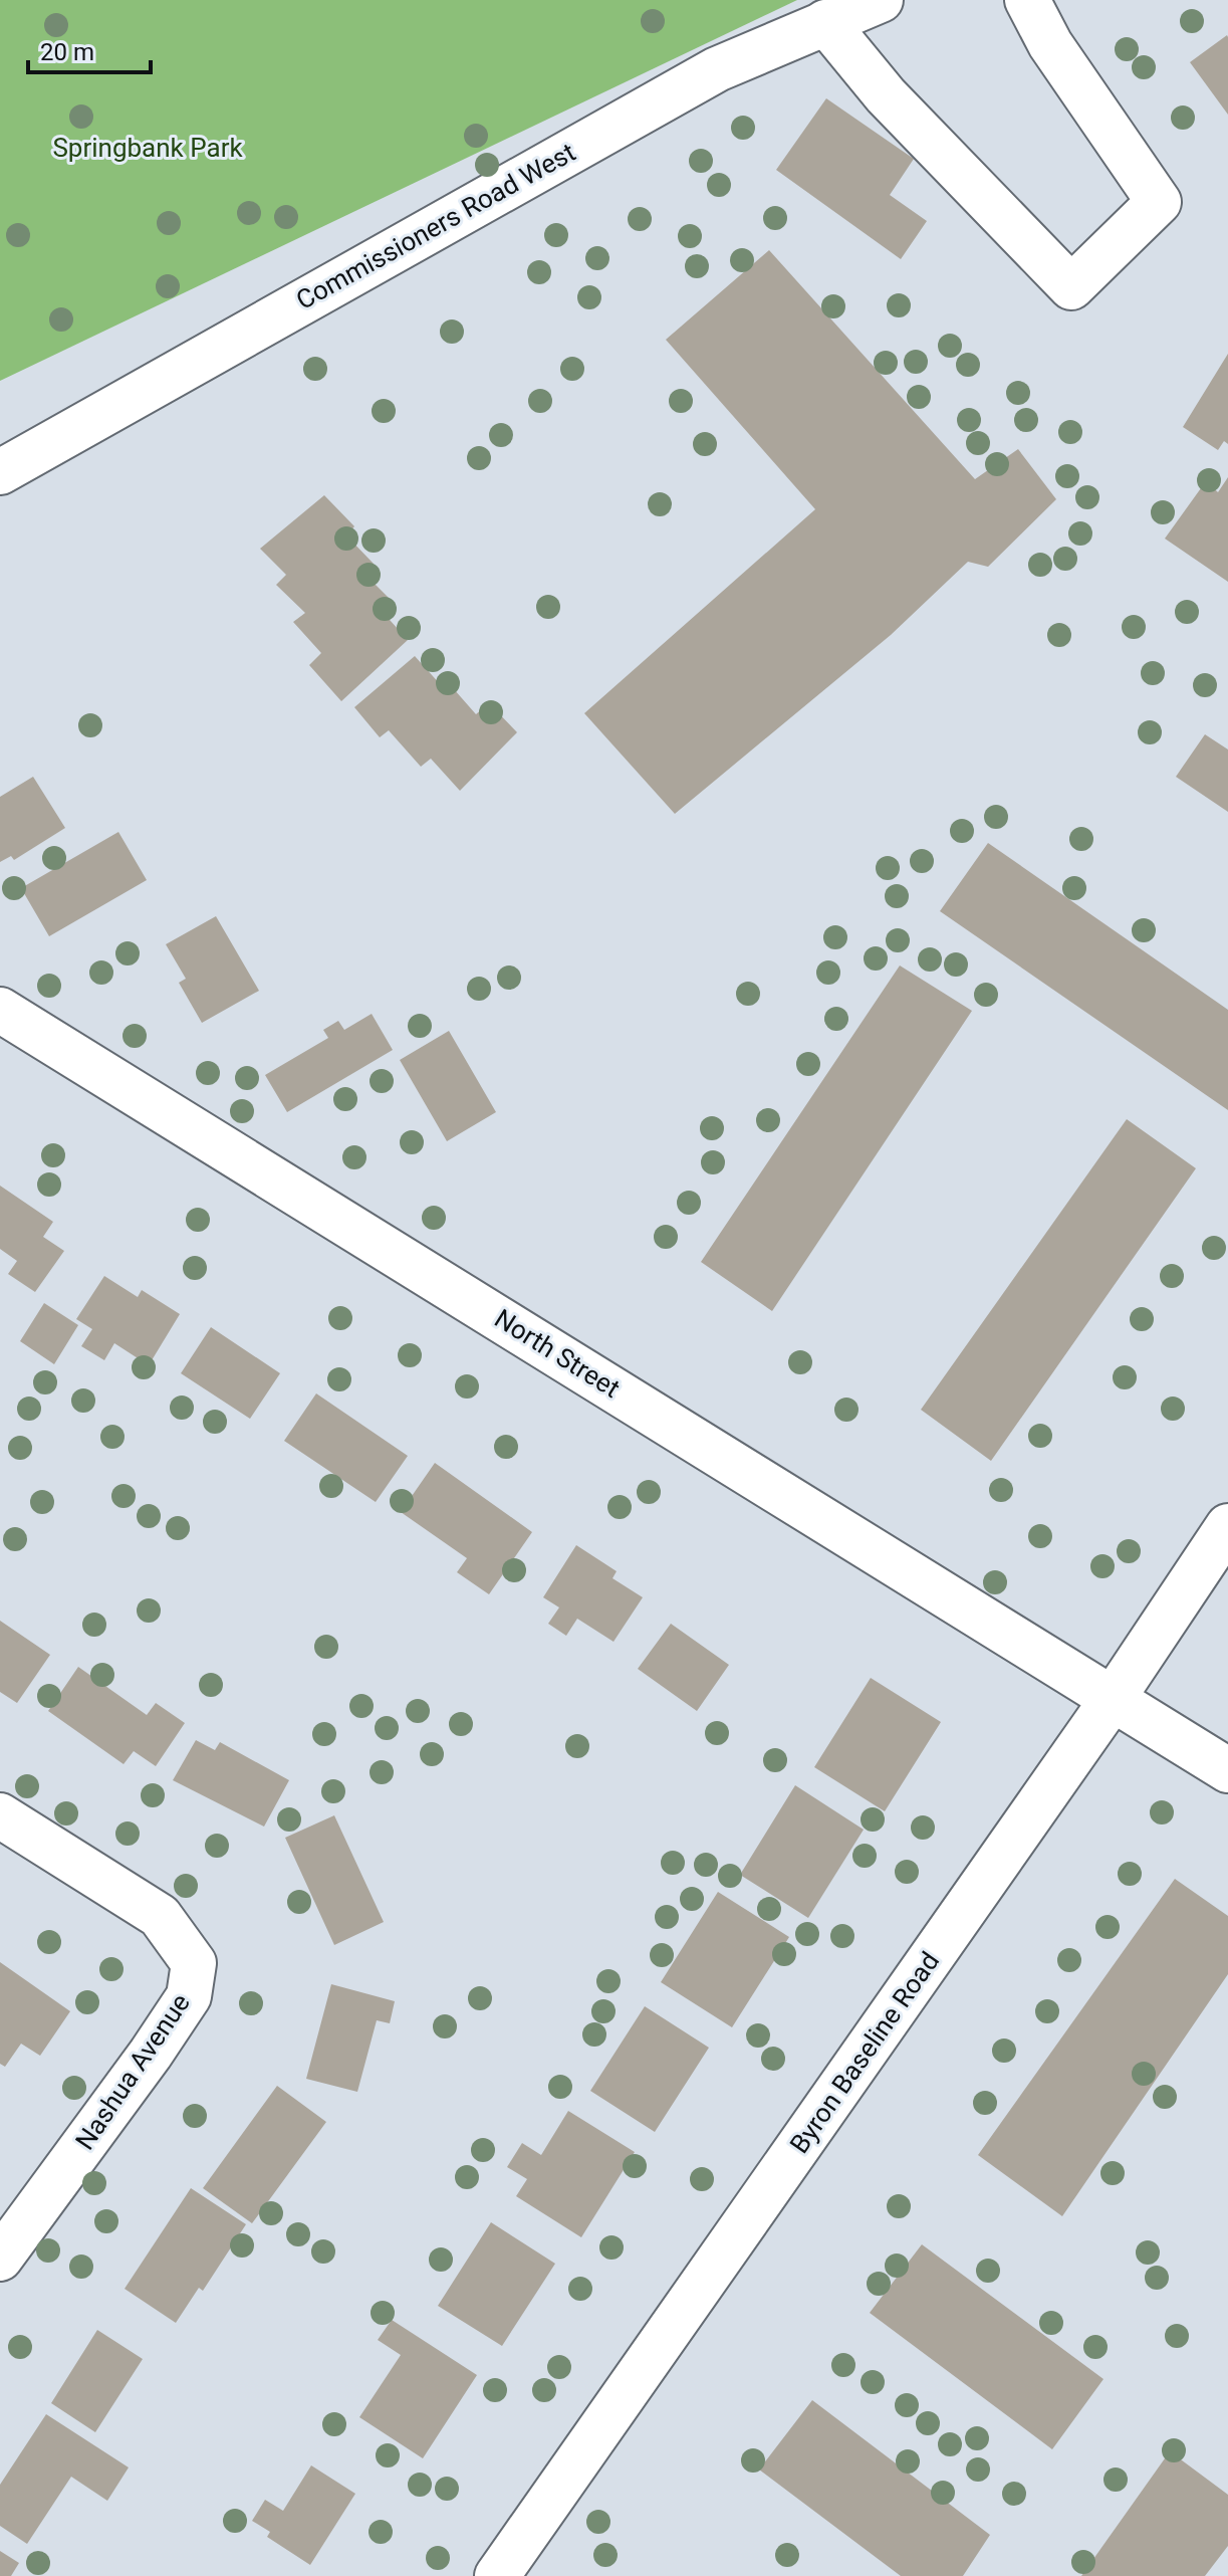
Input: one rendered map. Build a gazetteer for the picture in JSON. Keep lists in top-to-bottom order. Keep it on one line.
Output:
{"streets":{"main road":["Commissioners Road West","North Street","Byron Baseline Road","Nashua Avenue"]},"crossings":[["North Street","Byron Baseline Road"]],"parks":["Springbank Park"],"scale_bar":"20 m"}
